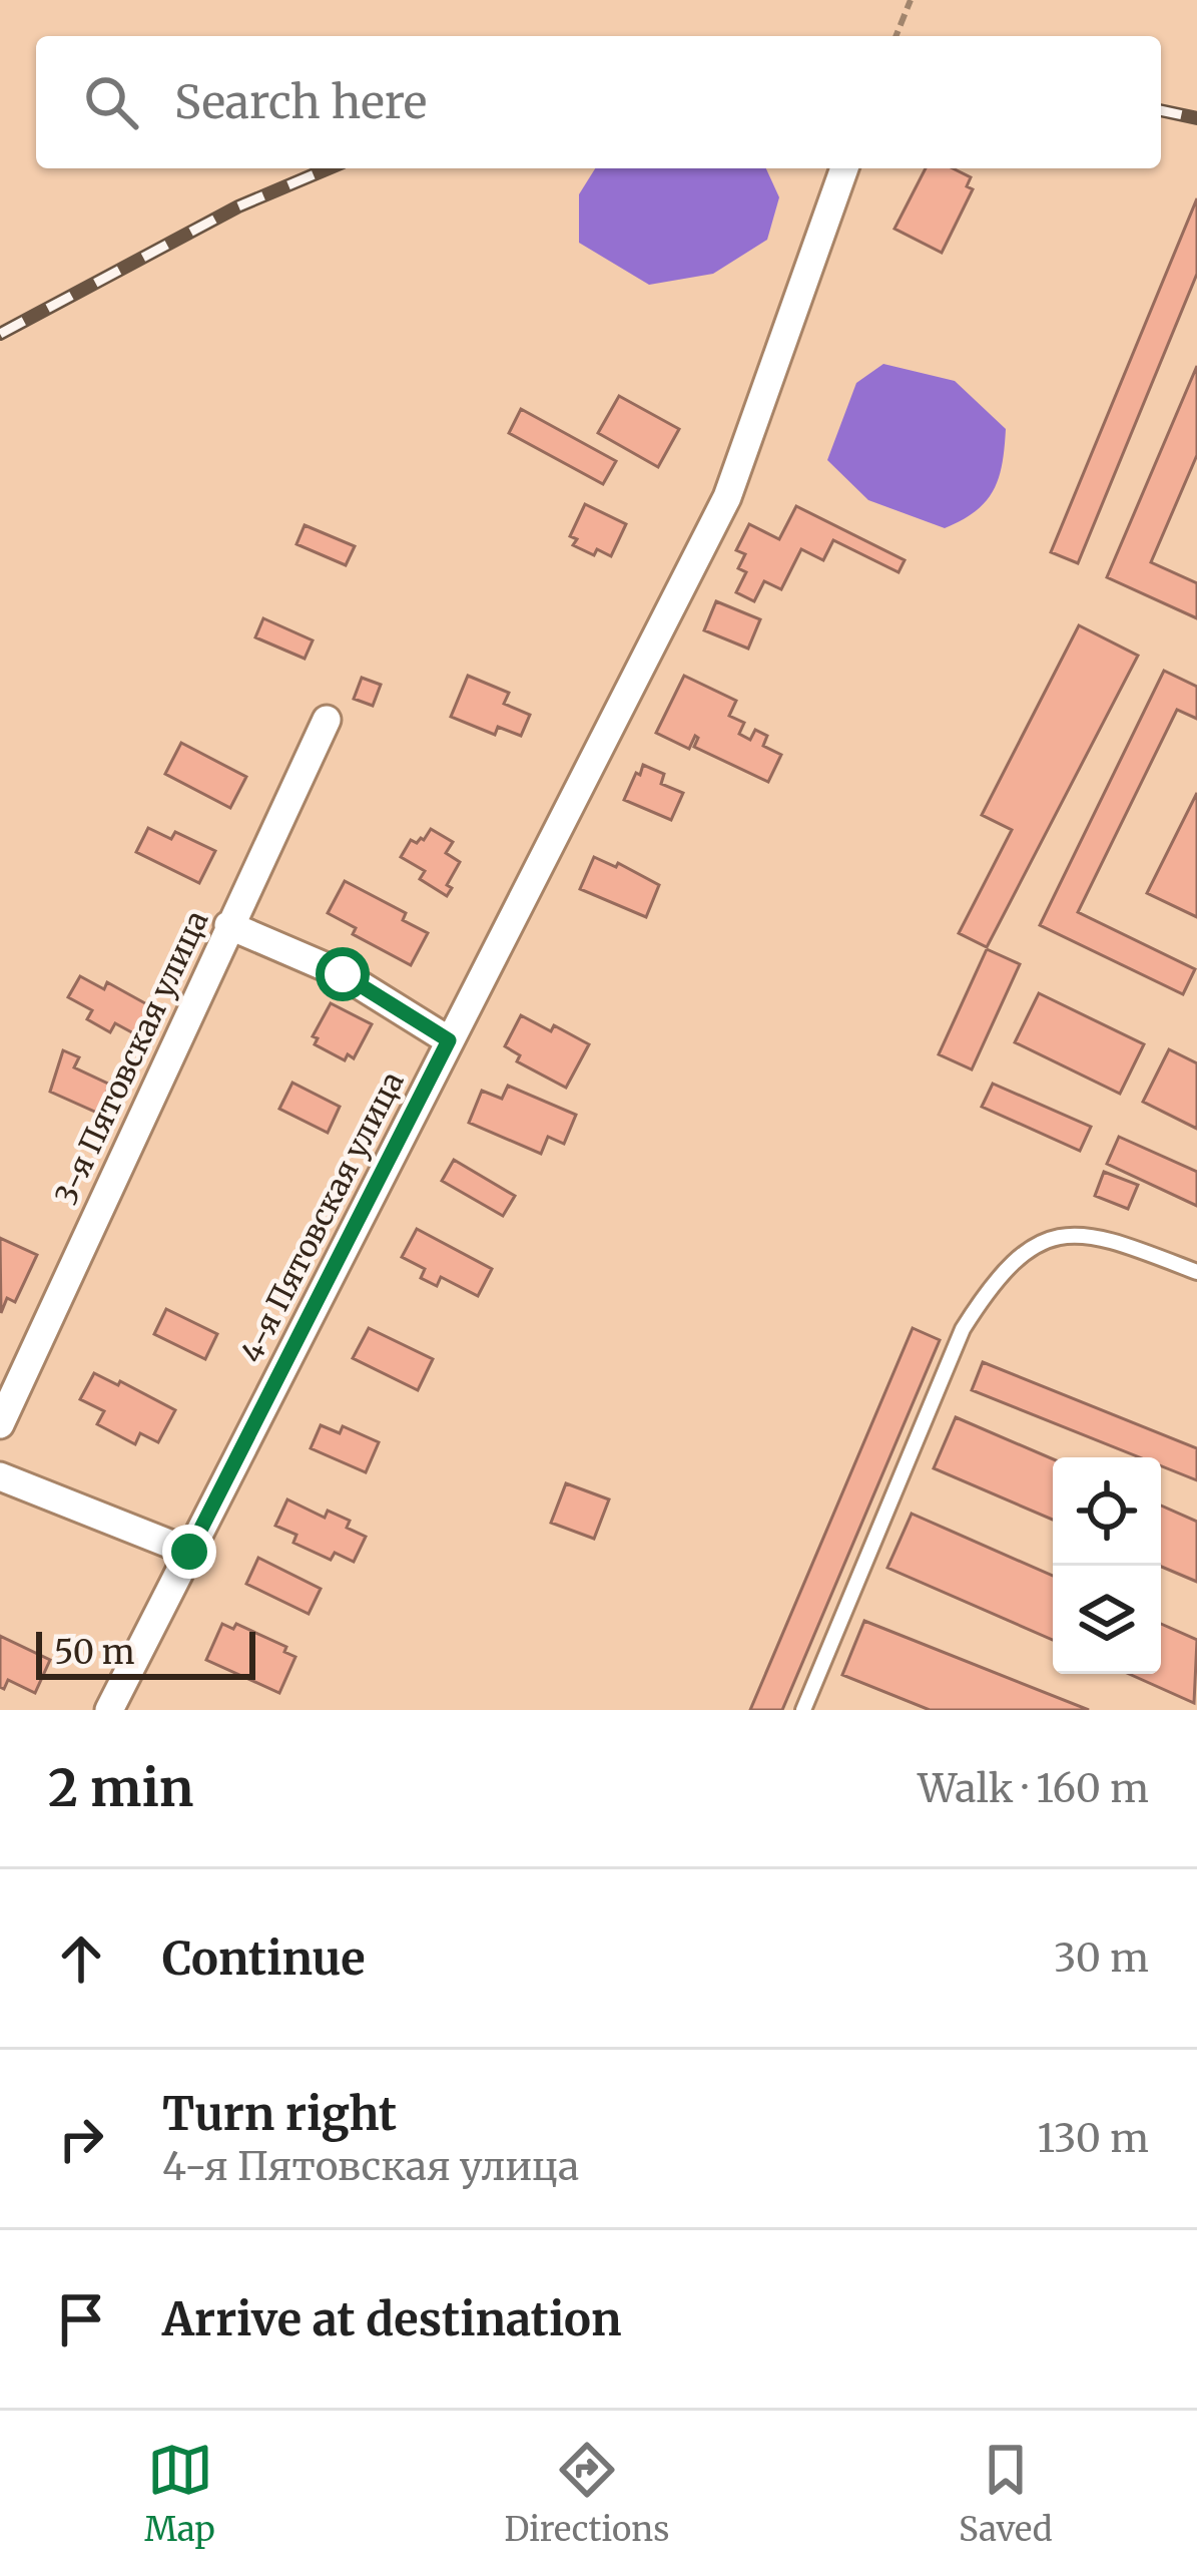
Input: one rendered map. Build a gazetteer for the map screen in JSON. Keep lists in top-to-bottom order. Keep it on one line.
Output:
{"streets":{"street":["3-я Пятовская улица","4-я Пятовская улица"]},"scale_bar":"50 m","page":{"search":"Search here","scale":"50 m","heading":["2 min","Walk · 160 m"],"list":[["Continue","30 m"],["Turn right","4-я Пятовская улица","130 m"],"Arrive at destination"],"nav":["Map","Directions","Saved"]}}
